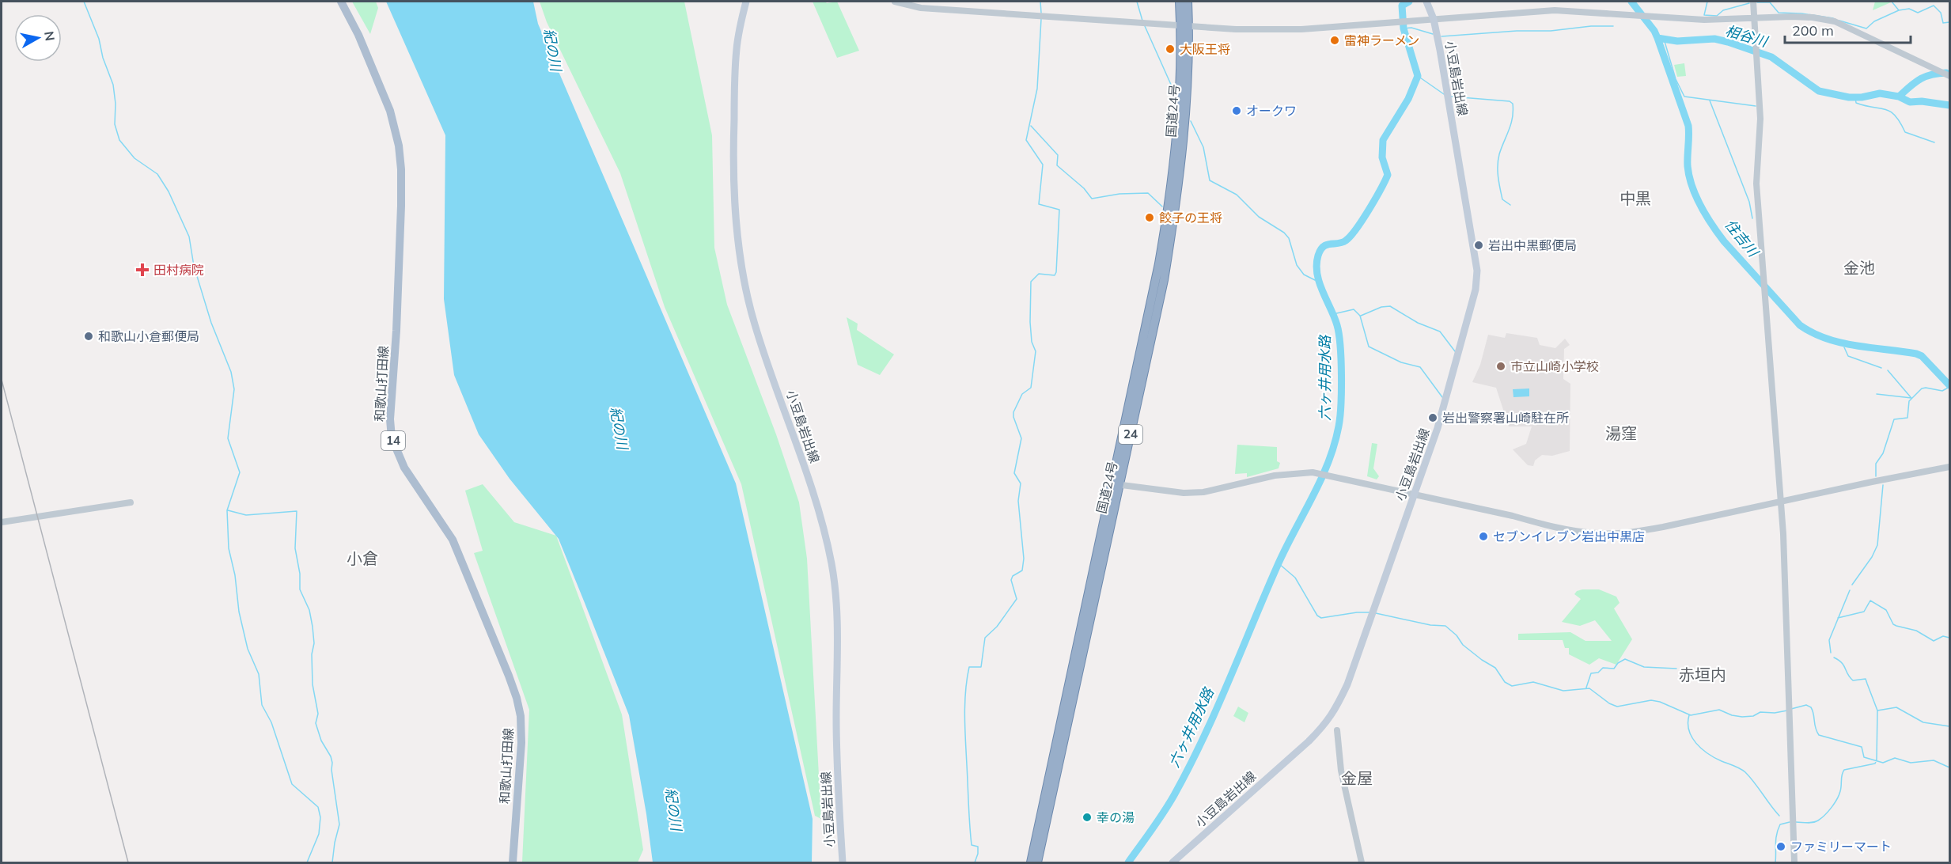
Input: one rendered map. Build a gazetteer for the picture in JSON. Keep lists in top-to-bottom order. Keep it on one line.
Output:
{"streets":{"highway":["国道24号","24"],"main road":["小豆島岩出線","和歌山打田線","14"]},"districts":["中黒","金池","湯窪","小倉","赤垣内","金屋"],"water":["相谷川","紀の川","住吉川","六ヶ井用水路"],"places":{"other":["雷神ラーメン","大阪王将","オークワ","餃子の王将","岩出中黒郵便局","和歌山小倉郵便局","市立山崎小学校","岩出警察署山崎駐在所","セブンイレブン岩出中黒店","幸の湯","ファミリーマート"],"health":["田村病院"]},"scale_bar":"200 m","north":"right"}
